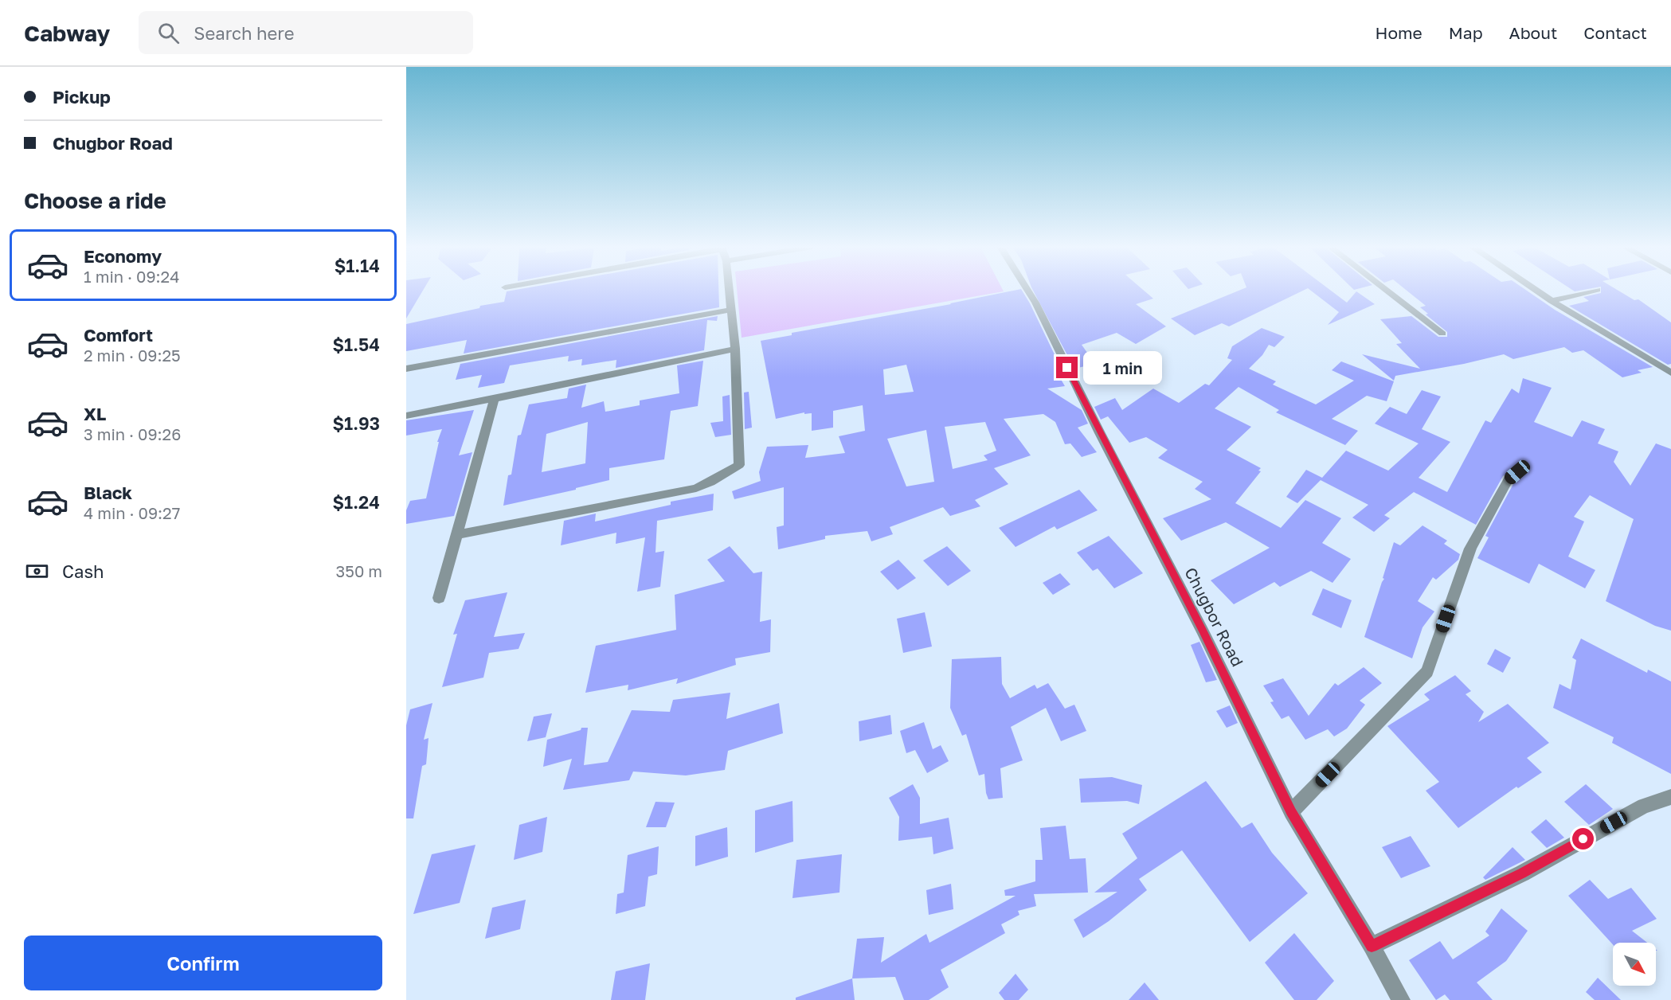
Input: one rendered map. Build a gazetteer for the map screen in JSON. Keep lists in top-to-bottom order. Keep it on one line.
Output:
{"streets":{"street":["Chugbor Road"]},"north":"bottom right","page":{"header":"Cabway","search":"Search here","nav":["Home","Map","About","Contact"],"banner":["Pickup","Chugbor Road"],"heading":"Choose a ride","list":[{"name":"Economy","note":"1 min · 09:24","value":"$1.14"},{"name":"Comfort","note":"2 min · 09:25","value":"$1.54"},{"name":"XL","note":"3 min · 09:26","value":"$1.93"},{"name":"Black","note":"4 min · 09:27","value":"$1.24"}],"bubble":"1 min","pay":["Cash","350 m"],"buttons":"Confirm"}}
